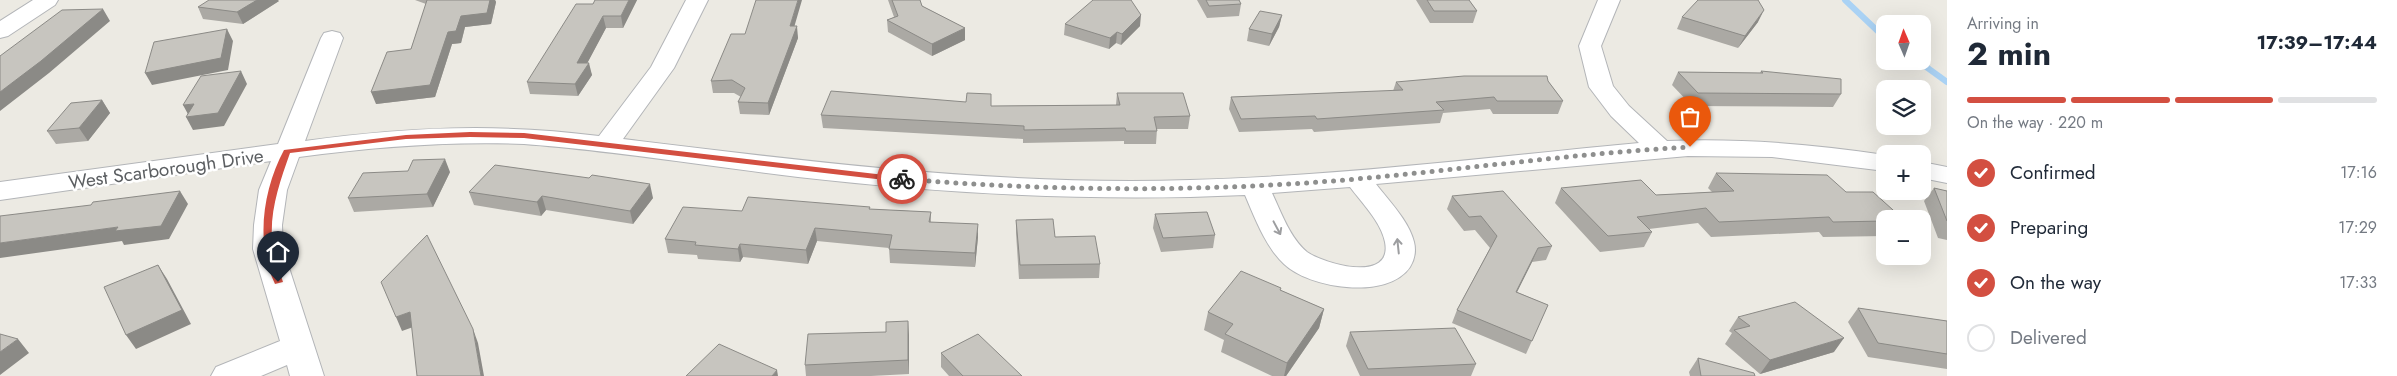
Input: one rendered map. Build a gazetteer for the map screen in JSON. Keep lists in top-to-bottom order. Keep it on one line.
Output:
{"streets":{"street":["West Scarborough Drive"]},"north":"top","page":{"heading":["2 min","Arriving in","17:39–17:44"],"map_buttons":["+","−"],"bar":"On the way · 220 m","list":[["Confirmed","17:16"],["Preparing","17:29"],["On the way","17:33"],"Delivered"]}}
